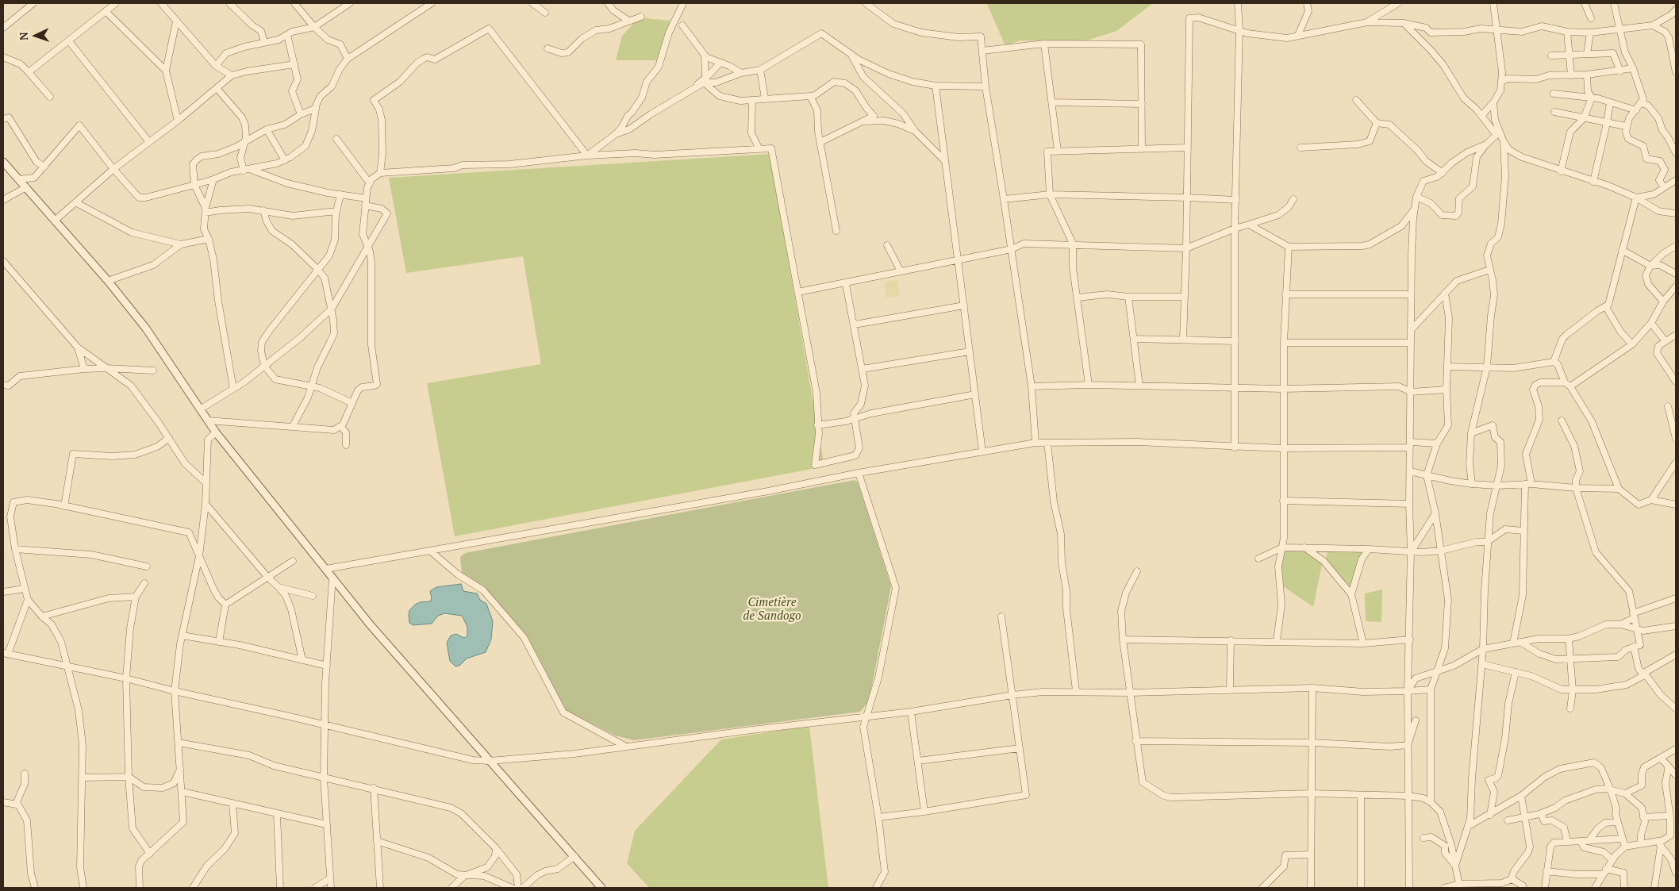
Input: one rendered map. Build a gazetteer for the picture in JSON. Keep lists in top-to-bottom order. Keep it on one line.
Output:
{"parks":["Cimetière de Sandogo"],"north":"left"}
